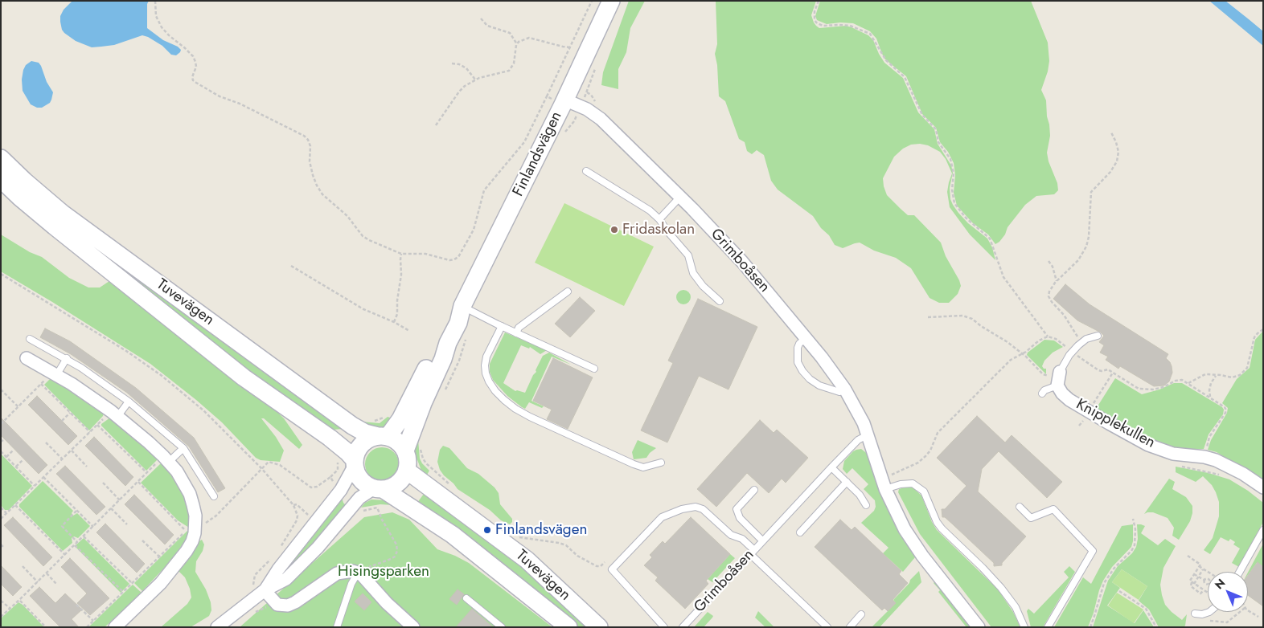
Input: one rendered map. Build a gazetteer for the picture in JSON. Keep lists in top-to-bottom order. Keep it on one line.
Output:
{"streets":{"main road":["Finlandsvägen","Tuvevägen"],"street":["Grimboåsen","Knipplekullen"]},"crossings":[["Finlandsvägen","Grimboåsen"],["Finlandsvägen","Tuvevägen"]],"parks":["Hisingsparken"],"places":["Fridaskolan","Finlandsvägen"],"north":"top left"}
